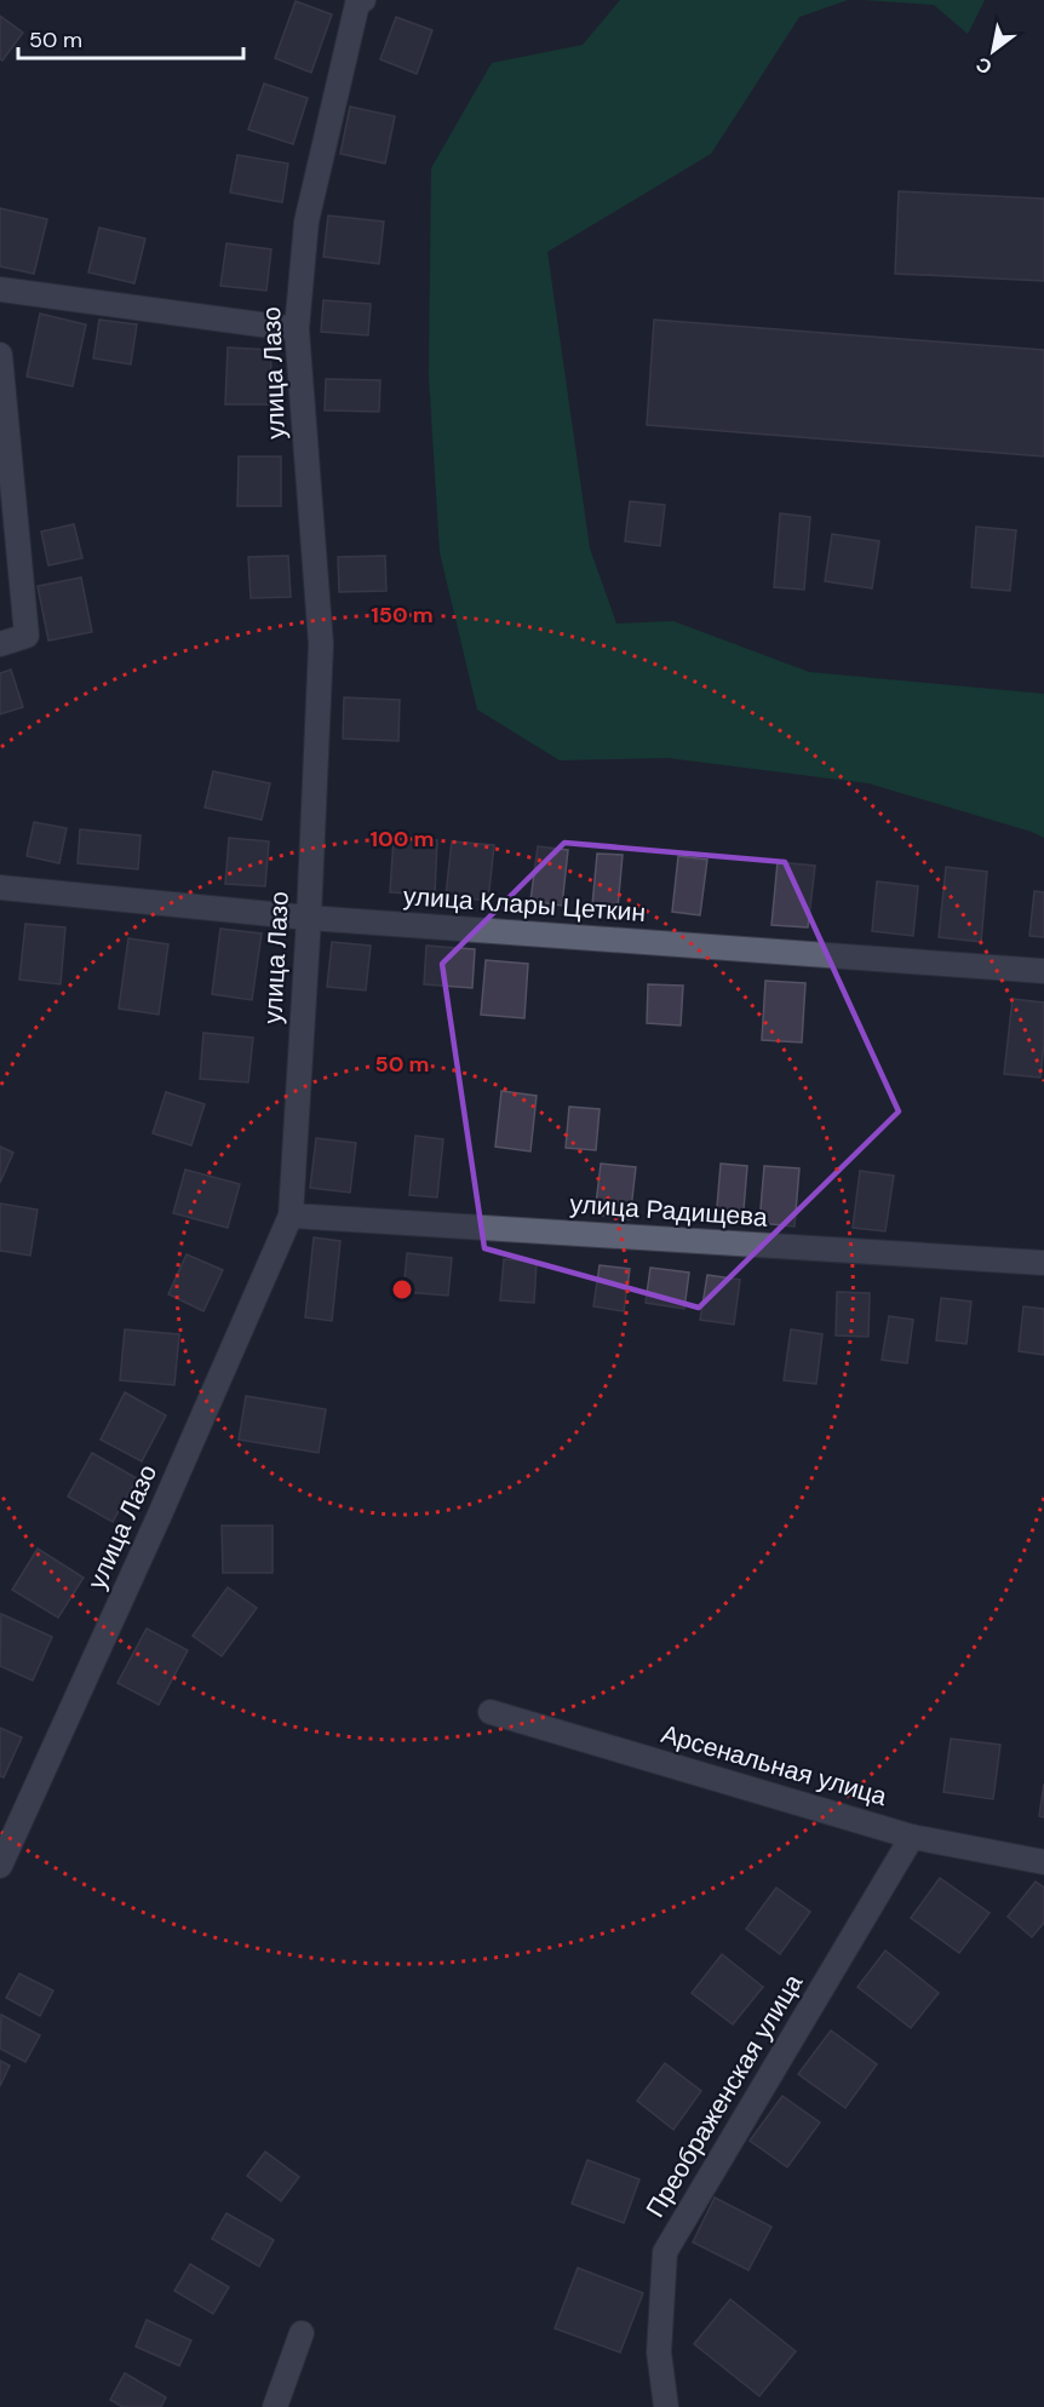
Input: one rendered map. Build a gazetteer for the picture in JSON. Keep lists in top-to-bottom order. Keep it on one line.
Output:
{"streets":{"street":["улица Лазо","улица Клары Цеткин","улица Радищева","Арсенальная улица","Преображенская улица"]},"crossings":[["улица Лазо","улица Клары Цеткин"],["улица Лазо","улица Радищева"],["Арсенальная улица","Преображенская улица"]],"scale_bar":"50 m","north":"bottom left","rings":["150 m","100 m","50 m"]}
